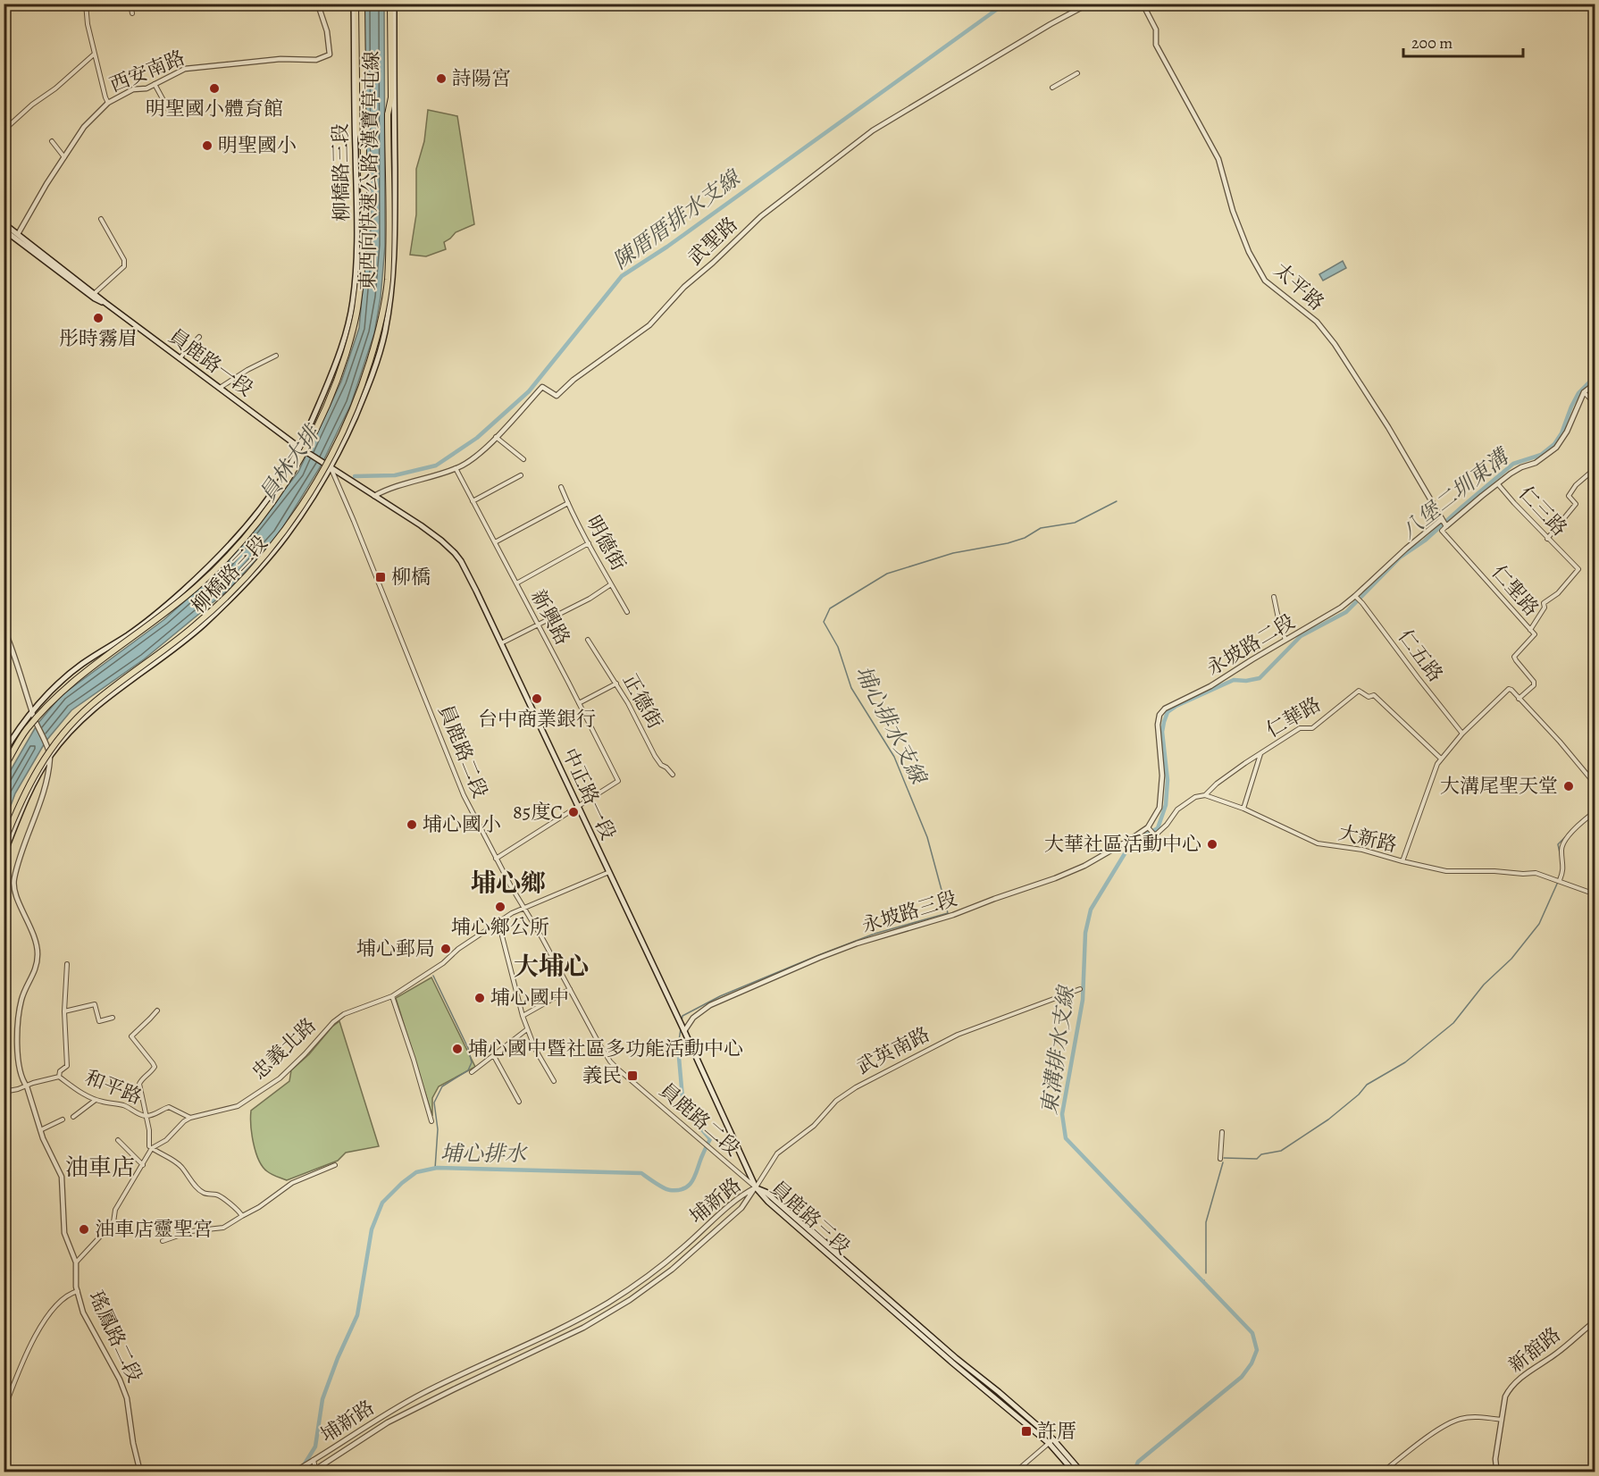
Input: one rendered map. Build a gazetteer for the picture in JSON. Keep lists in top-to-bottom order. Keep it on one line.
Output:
{"streets":{"highway":["東西向快速公路 漢寶草屯線"],"main road":["柳橋路三段","員鹿路一段","中正路一段","員鹿路三段"],"street":["西安南路","武聖路","太平路","仁三路","明德街","仁聖路","新興路","永坡路二段","仁五路","正德街","仁華路","員鹿路二段","大新路","永坡路三段","忠義北路","武英南路","和平路","埔新路","瑤鳳路二段","新舘路"]},"crossings":[["西安南路","員鹿路一段"],["東西向快速公路 漢寶草屯線","柳橋路三段"],["柳橋路三段","員鹿路一段"],["柳橋路三段","員鹿路二段"],["柳橋路三段","中正路一段"],["柳橋路三段","瑤鳳路二段"],["武聖路","新興路"],["武聖路","中正路一段"],["太平路","仁聖路"],["太平路","永坡路二段"],["員鹿路一段","中正路一段"],["仁三路","仁聖路"],["新興路","中正路一段"],["永坡路二段","仁五路"],["永坡路二段","永坡路三段"],["仁華路","大新路"],["員鹿路二段","中正路一段"],["員鹿路二段","忠義北路"],["員鹿路二段","武英南路"],["員鹿路二段","埔新路"],["員鹿路二段","員鹿路三段"],["中正路一段","永坡路三段"],["中正路一段","忠義北路"],["中正路一段","武英南路"],["中正路一段","埔新路"],["中正路一段","員鹿路三段"],["忠義北路","和平路"],["忠義北路","瑤鳳路二段"],["武英南路","埔新路"],["武英南路","員鹿路三段"],["和平路","瑤鳳路二段"],["埔新路","員鹿路三段"]],"districts":["埔心鄉","大埔心","油車店"],"water":["陳厝厝排水支線","員林大排","八堡二圳東溝","埔心排水支線","東溝排水支線","埔心排水"],"places":{"other":["詩陽宮","明聖國小體育館","明聖國小","彤時霧眉","台中商業銀行","大溝尾聖天堂","85度C","埔心國小","大華社區活動中心","埔心鄉公所","埔心郵局","埔心國中","埔心國中暨社區多功能活動中心","油車店靈聖宮"],"transit":["柳橋","義民","許厝"]},"scale_bar":"200 m"}
